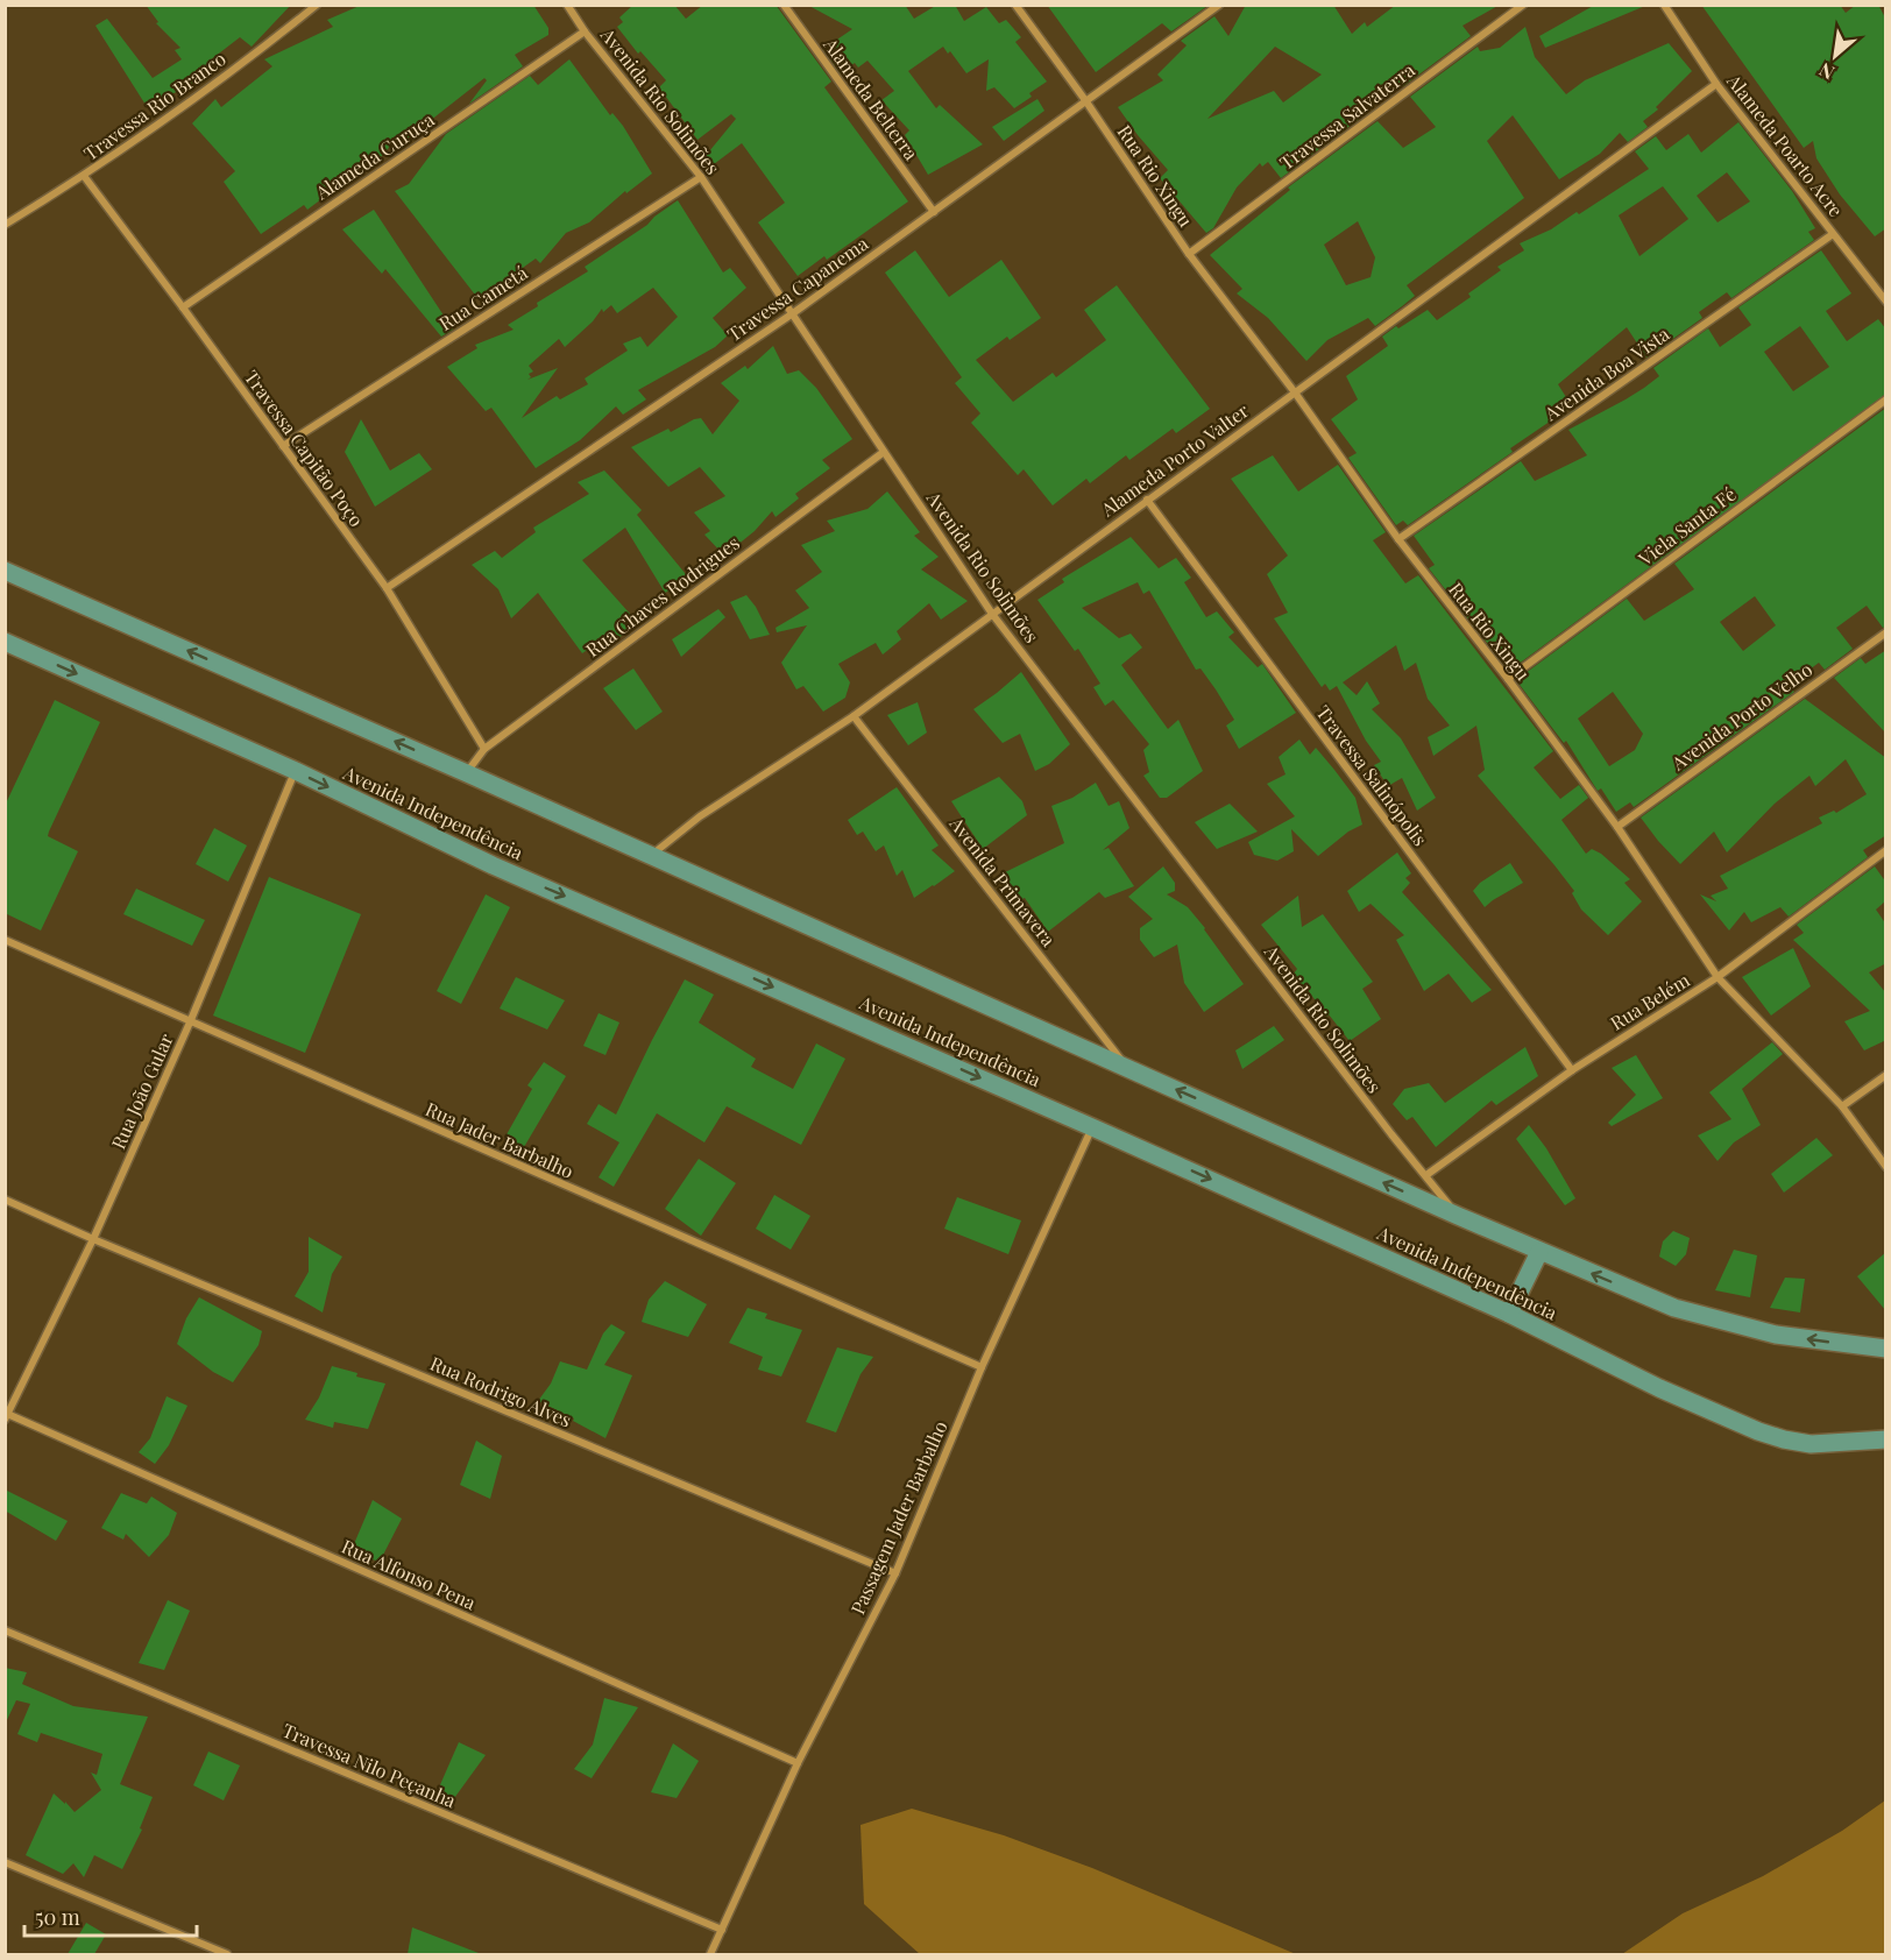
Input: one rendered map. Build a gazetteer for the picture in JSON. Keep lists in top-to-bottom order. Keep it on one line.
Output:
{"streets":{"main road":["Avenida Independência"],"street":["Alameda Belterra","Avenida Rio Solimões","Travessa Rio Branco","Travessa Salvaterra","Alameda Poarto Acre","Alameda Curuça","Rua Rio Xingu","Travessa Capanema","Rua Cametá","Avenida Boa Vista","Travessa Capitão Poço","Alameda Porto Valter","Viela Santa Fé","Rua Chaves Rodrigues","Avenida Porto Velho","Travessa Salinópolis","Avenida Primavera","Rua Belém","Rua João Gular","Rua Jader Barbalho","Rua Rodrigo Alves","Passagem Jader Barbalho","Rua Alfonso Pena","Travessa Nilo Peçanha"]},"crossings":[["Alameda Belterra","Travessa Capanema"],["Avenida Rio Solimões","Alameda Curuça"],["Avenida Rio Solimões","Travessa Capanema"],["Avenida Rio Solimões","Rua Cametá"],["Avenida Rio Solimões","Alameda Porto Valter"],["Avenida Rio Solimões","Rua Chaves Rodrigues"],["Avenida Rio Solimões","Rua Belém"],["Travessa Rio Branco","Travessa Capitão Poço"],["Travessa Salvaterra","Rua Rio Xingu"],["Alameda Poarto Acre","Avenida Boa Vista"],["Alameda Poarto Acre","Alameda Porto Valter"],["Alameda Curuça","Travessa Capitão Poço"],["Rua Rio Xingu","Travessa Capanema"],["Rua Rio Xingu","Avenida Boa Vista"],["Rua Rio Xingu","Alameda Porto Valter"],["Rua Rio Xingu","Viela Santa Fé"],["Rua Rio Xingu","Avenida Porto Velho"],["Rua Rio Xingu","Rua Belém"],["Travessa Capanema","Travessa Capitão Poço"],["Rua Cametá","Travessa Capitão Poço"],["Travessa Capitão Poço","Rua Chaves Rodrigues"],["Alameda Porto Valter","Travessa Salinópolis"],["Alameda Porto Valter","Avenida Primavera"],["Travessa Salinópolis","Rua Belém"],["Avenida Independência","Rua João Gular"],["Avenida Independência","Passagem Jader Barbalho"],["Rua João Gular","Rua Jader Barbalho"],["Rua João Gular","Rua Rodrigo Alves"],["Rua João Gular","Rua Alfonso Pena"],["Rua Jader Barbalho","Passagem Jader Barbalho"],["Rua Rodrigo Alves","Passagem Jader Barbalho"],["Passagem Jader Barbalho","Rua Alfonso Pena"],["Passagem Jader Barbalho","Travessa Nilo Peçanha"]],"scale_bar":"50 m","north":"bottom left"}
